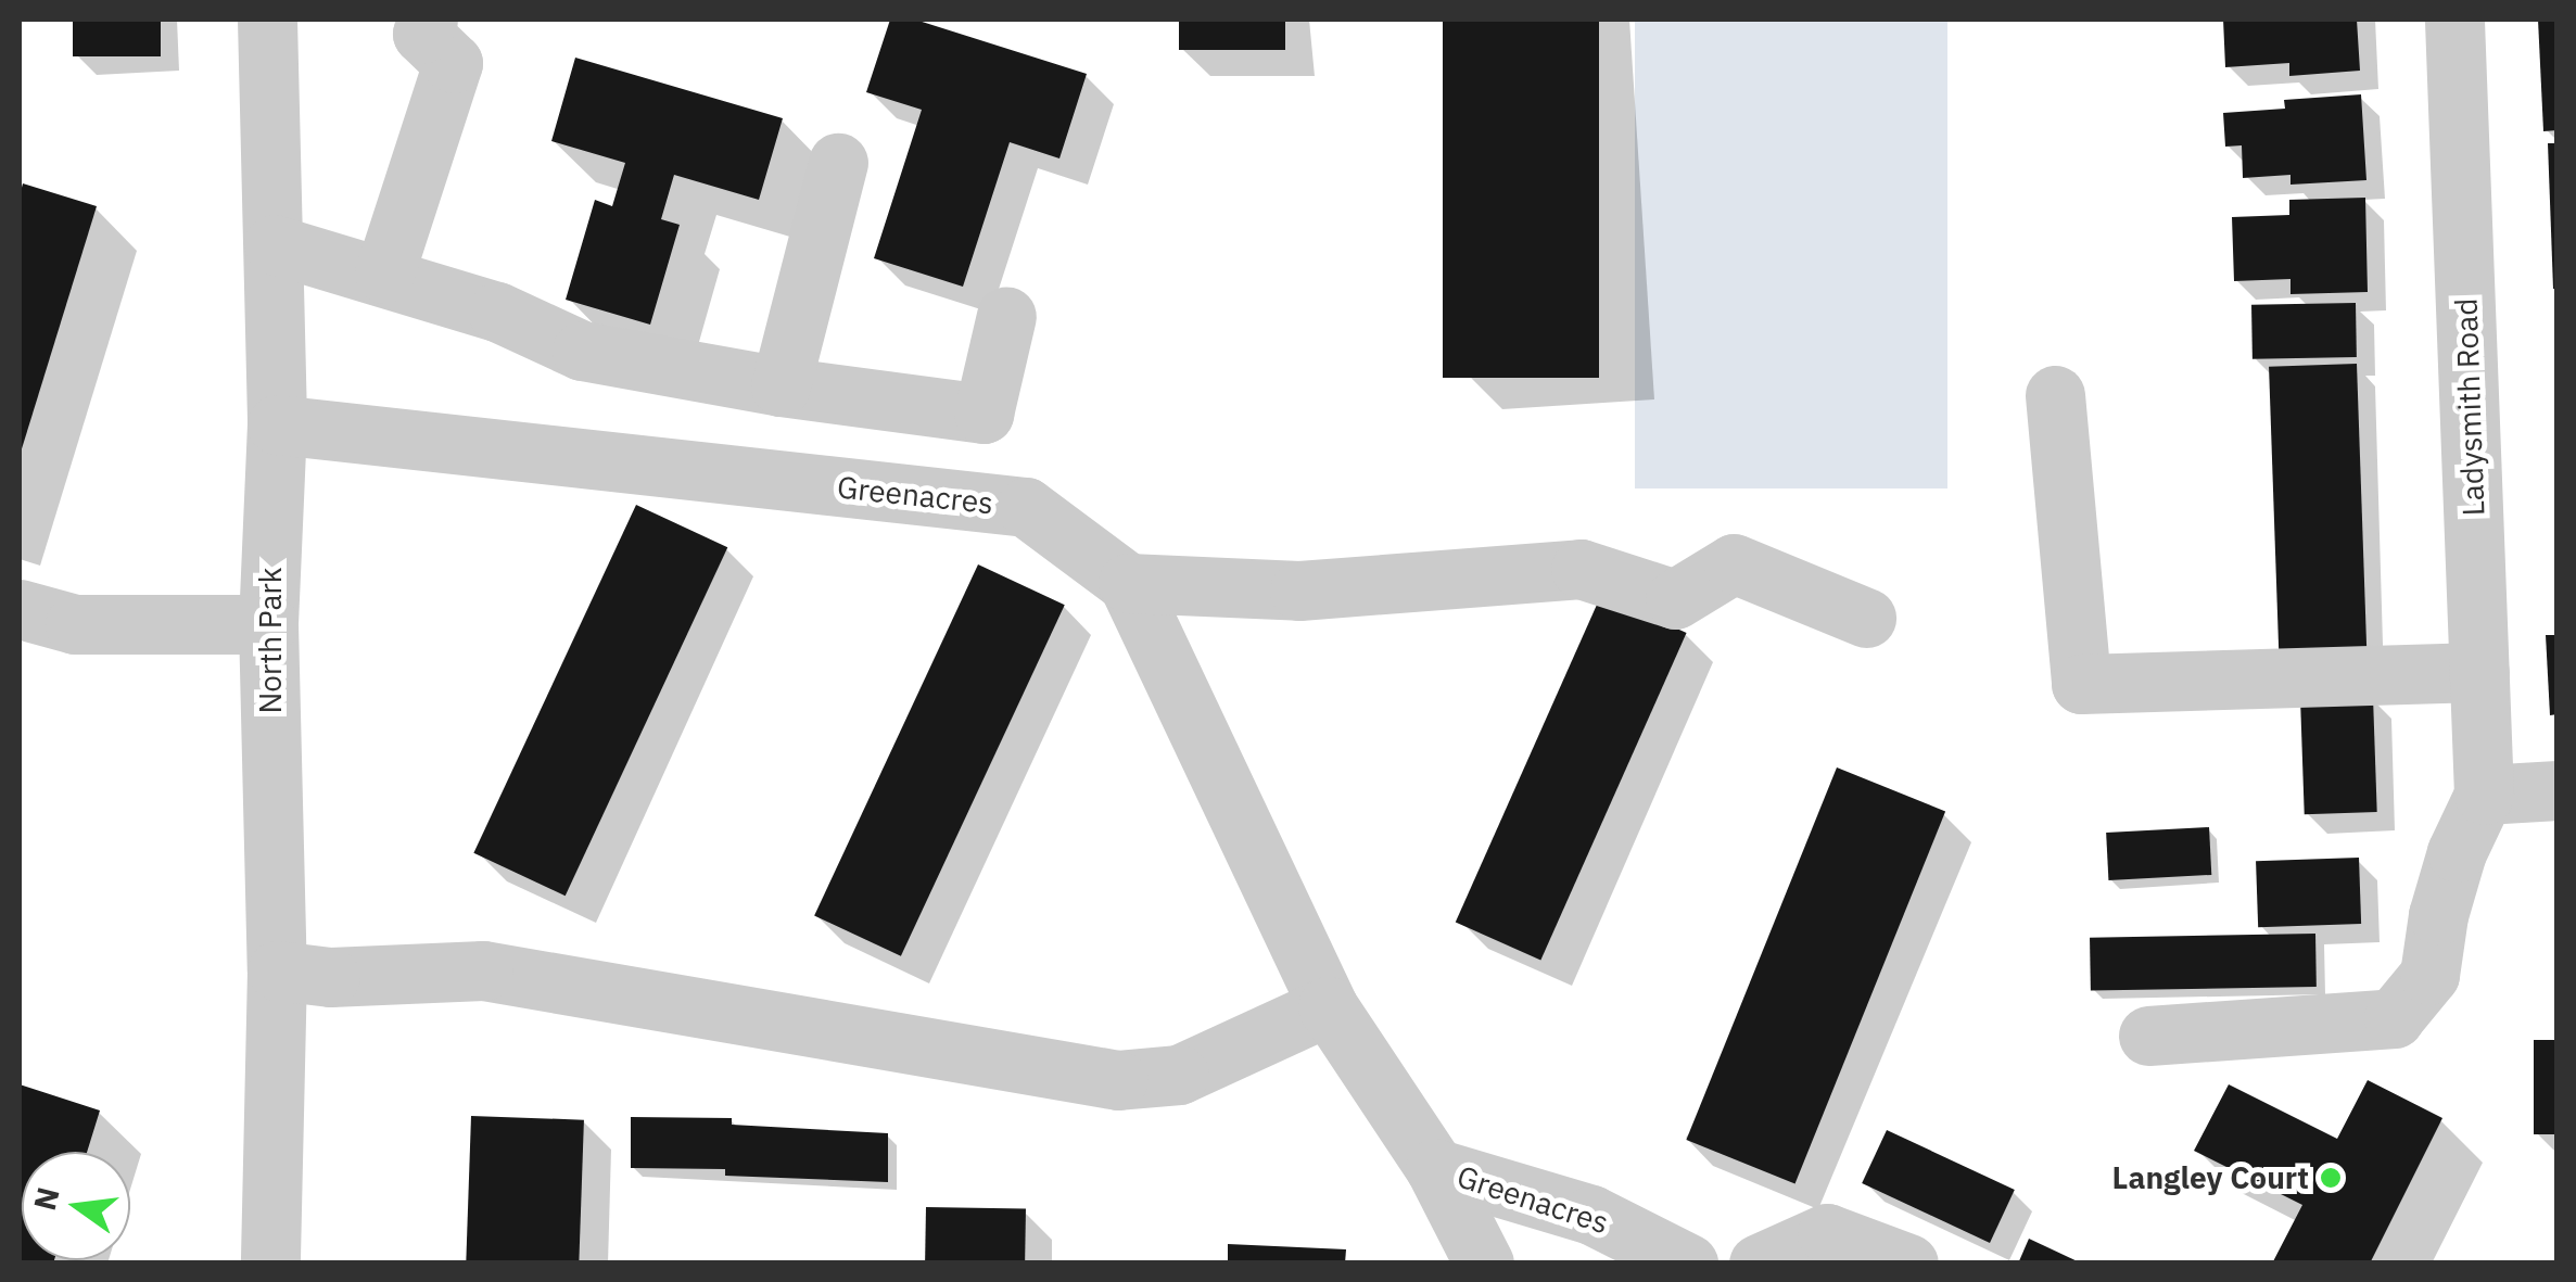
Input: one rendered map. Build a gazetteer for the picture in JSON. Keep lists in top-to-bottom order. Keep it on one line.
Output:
{"streets":{"street":["Ladysmith Road","Greenacres","North Park"]},"crossings":[["Greenacres","North Park"]],"places":["Langley Court"],"north":"left"}
